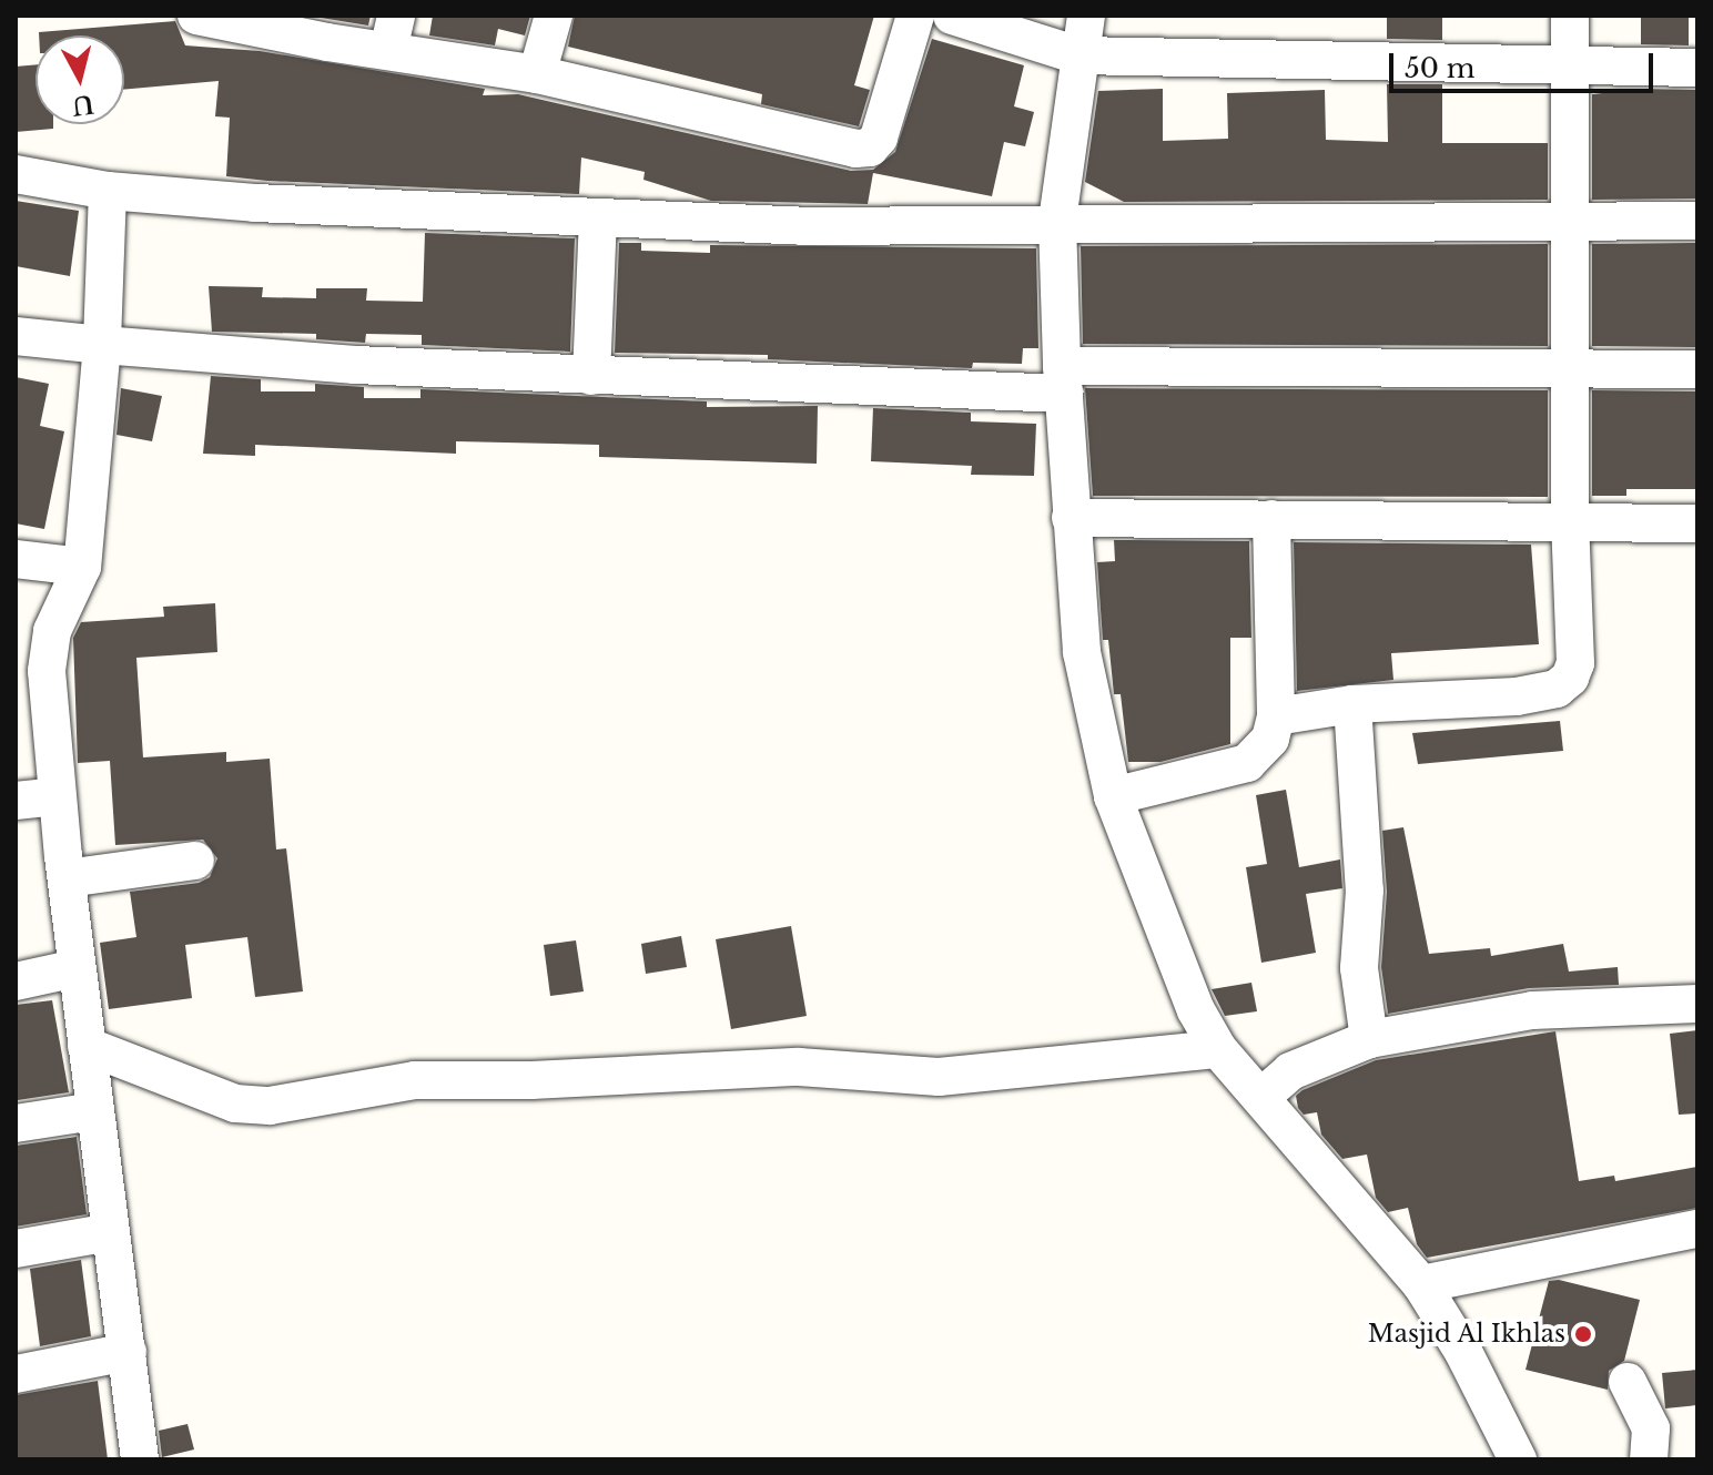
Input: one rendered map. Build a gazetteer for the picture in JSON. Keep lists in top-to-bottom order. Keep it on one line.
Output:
{"places":["Masjid Al Ikhlas"],"scale_bar":"50 m","north":"bottom"}
